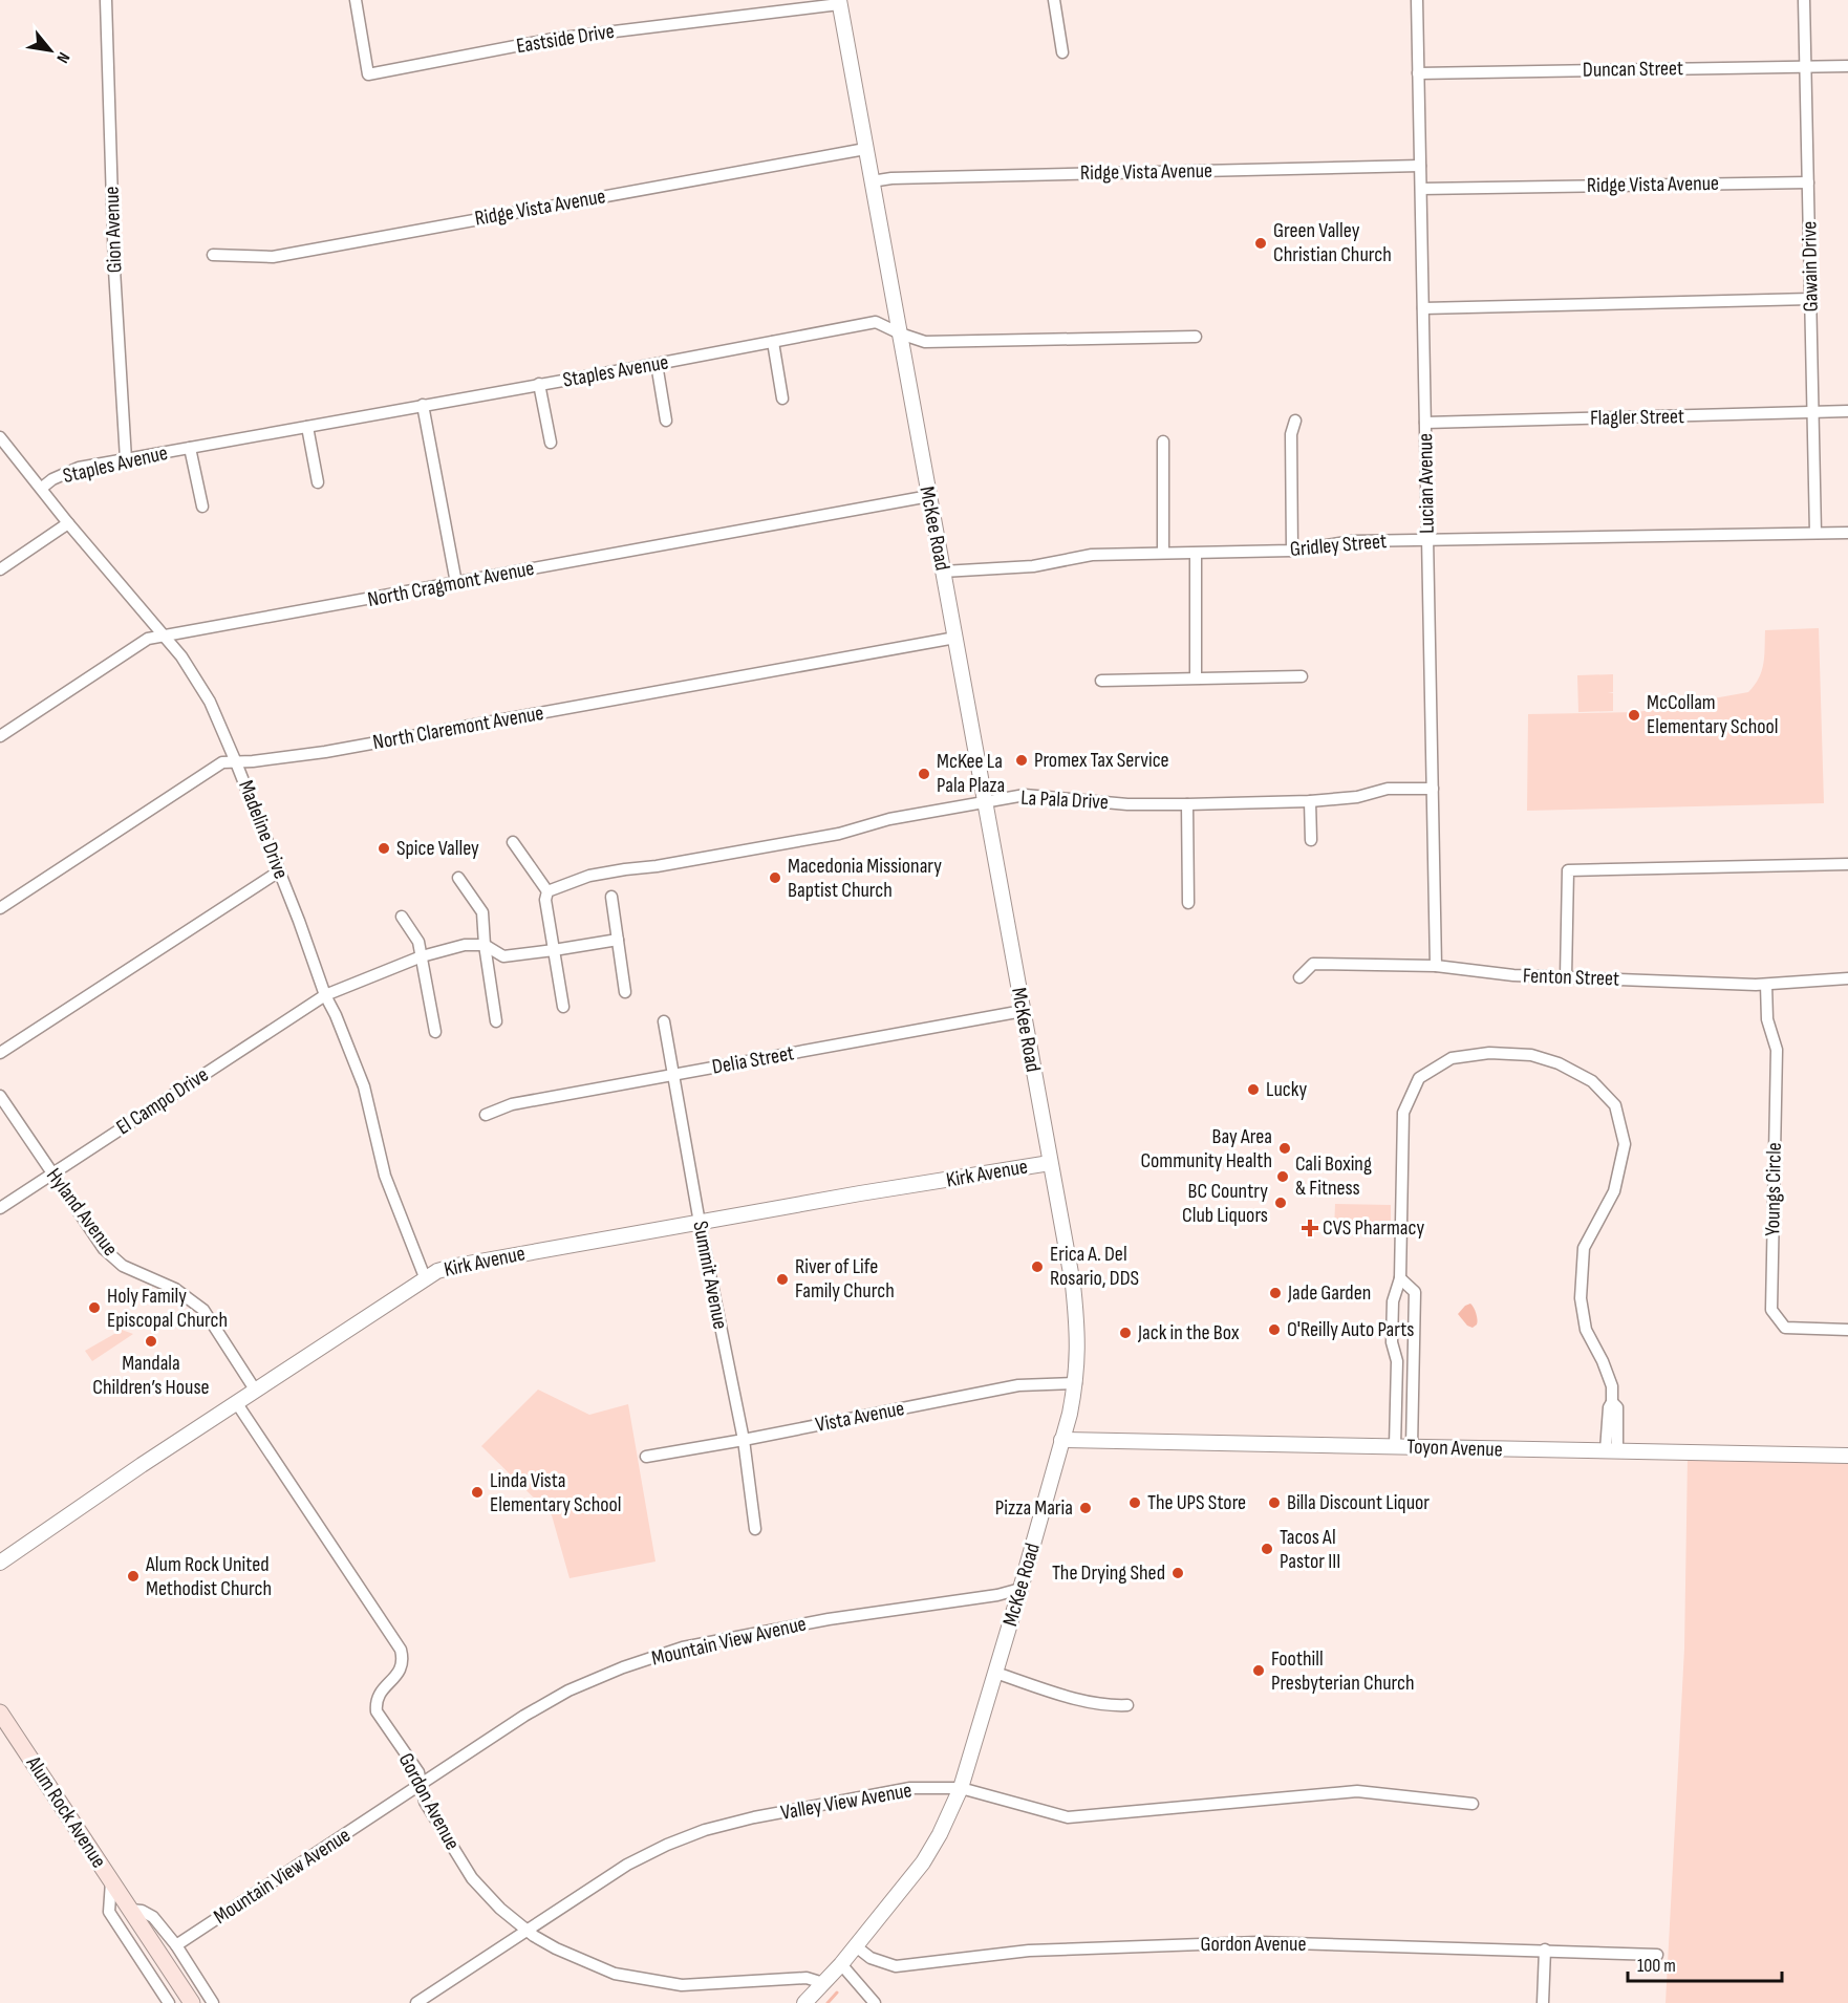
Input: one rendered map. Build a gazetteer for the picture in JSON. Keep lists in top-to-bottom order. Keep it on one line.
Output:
{"streets":{"main road":["Alum Rock Avenue"],"street":["Eastside Drive","Duncan Street","Ridge Vista Avenue","Gion Avenue","Gawain Drive","Staples Avenue","Flagler Street","Lucian Avenue","McKee Road","Gridley Street","North Cragmont Avenue","North Claremont Avenue","La Pala Drive","Madeline Drive","Fenton Street","Delia Street","El Campo Drive","Kirk Avenue","Youngs Circle","Hyland Avenue","Summit Avenue","Vista Avenue","Toyon Avenue","Mountain View Avenue","Gordon Avenue","Valley View Avenue"]},"crossings":[["Eastside Drive","McKee Road"],["Duncan Street","Gawain Drive"],["Duncan Street","Lucian Avenue"],["Ridge Vista Avenue","Gawain Drive"],["Ridge Vista Avenue","Lucian Avenue"],["Ridge Vista Avenue","McKee Road"],["Gion Avenue","Staples Avenue"],["Gawain Drive","Flagler Street"],["Gawain Drive","Gridley Street"],["Staples Avenue","McKee Road"],["Staples Avenue","Madeline Drive"],["Flagler Street","Lucian Avenue"],["Lucian Avenue","Gridley Street"],["Lucian Avenue","La Pala Drive"],["Lucian Avenue","Fenton Street"],["McKee Road","Gridley Street"],["McKee Road","North Cragmont Avenue"],["McKee Road","North Claremont Avenue"],["McKee Road","La Pala Drive"],["McKee Road","Delia Street"],["McKee Road","Kirk Avenue"],["McKee Road","Vista Avenue"],["McKee Road","Toyon Avenue"],["McKee Road","Mountain View Avenue"],["McKee Road","Gordon Avenue"],["McKee Road","Valley View Avenue"],["North Cragmont Avenue","Madeline Drive"],["North Claremont Avenue","Madeline Drive"],["Madeline Drive","El Campo Drive"],["Madeline Drive","Kirk Avenue"],["Fenton Street","Youngs Circle"],["Delia Street","Summit Avenue"],["El Campo Drive","Hyland Avenue"],["Kirk Avenue","Hyland Avenue"],["Kirk Avenue","Summit Avenue"],["Kirk Avenue","Gordon Avenue"],["Summit Avenue","Vista Avenue"],["Mountain View Avenue","Gordon Avenue"],["Gordon Avenue","Valley View Avenue"]],"places":{"other":["Green Valley Christian Church","McCollam Elementary School","Promex Tax Service","McKee La Pala Plaza","Spice Valley","Macedonia Missionary Baptist Church","Lucky","Bay Area Community Health","Cali Boxing & Fitness","BC Country Club Liquors","Erica A. Del Rosario, DDS","River of Life Family Church","Jade Garden","Holy Family Episcopal Church","O'Reilly Auto Parts","Jack in the Box","Mandala Children’s House","Linda Vista Elementary School","The UPS Store","Billa Discount Liquor","Pizza Maria","Tacos Al Pastor III","The Drying Shed","Alum Rock United Methodist Church","Foothill Presbyterian Church"],"health":["CVS Pharmacy"]},"scale_bar":"100 m","north":"bottom right"}
